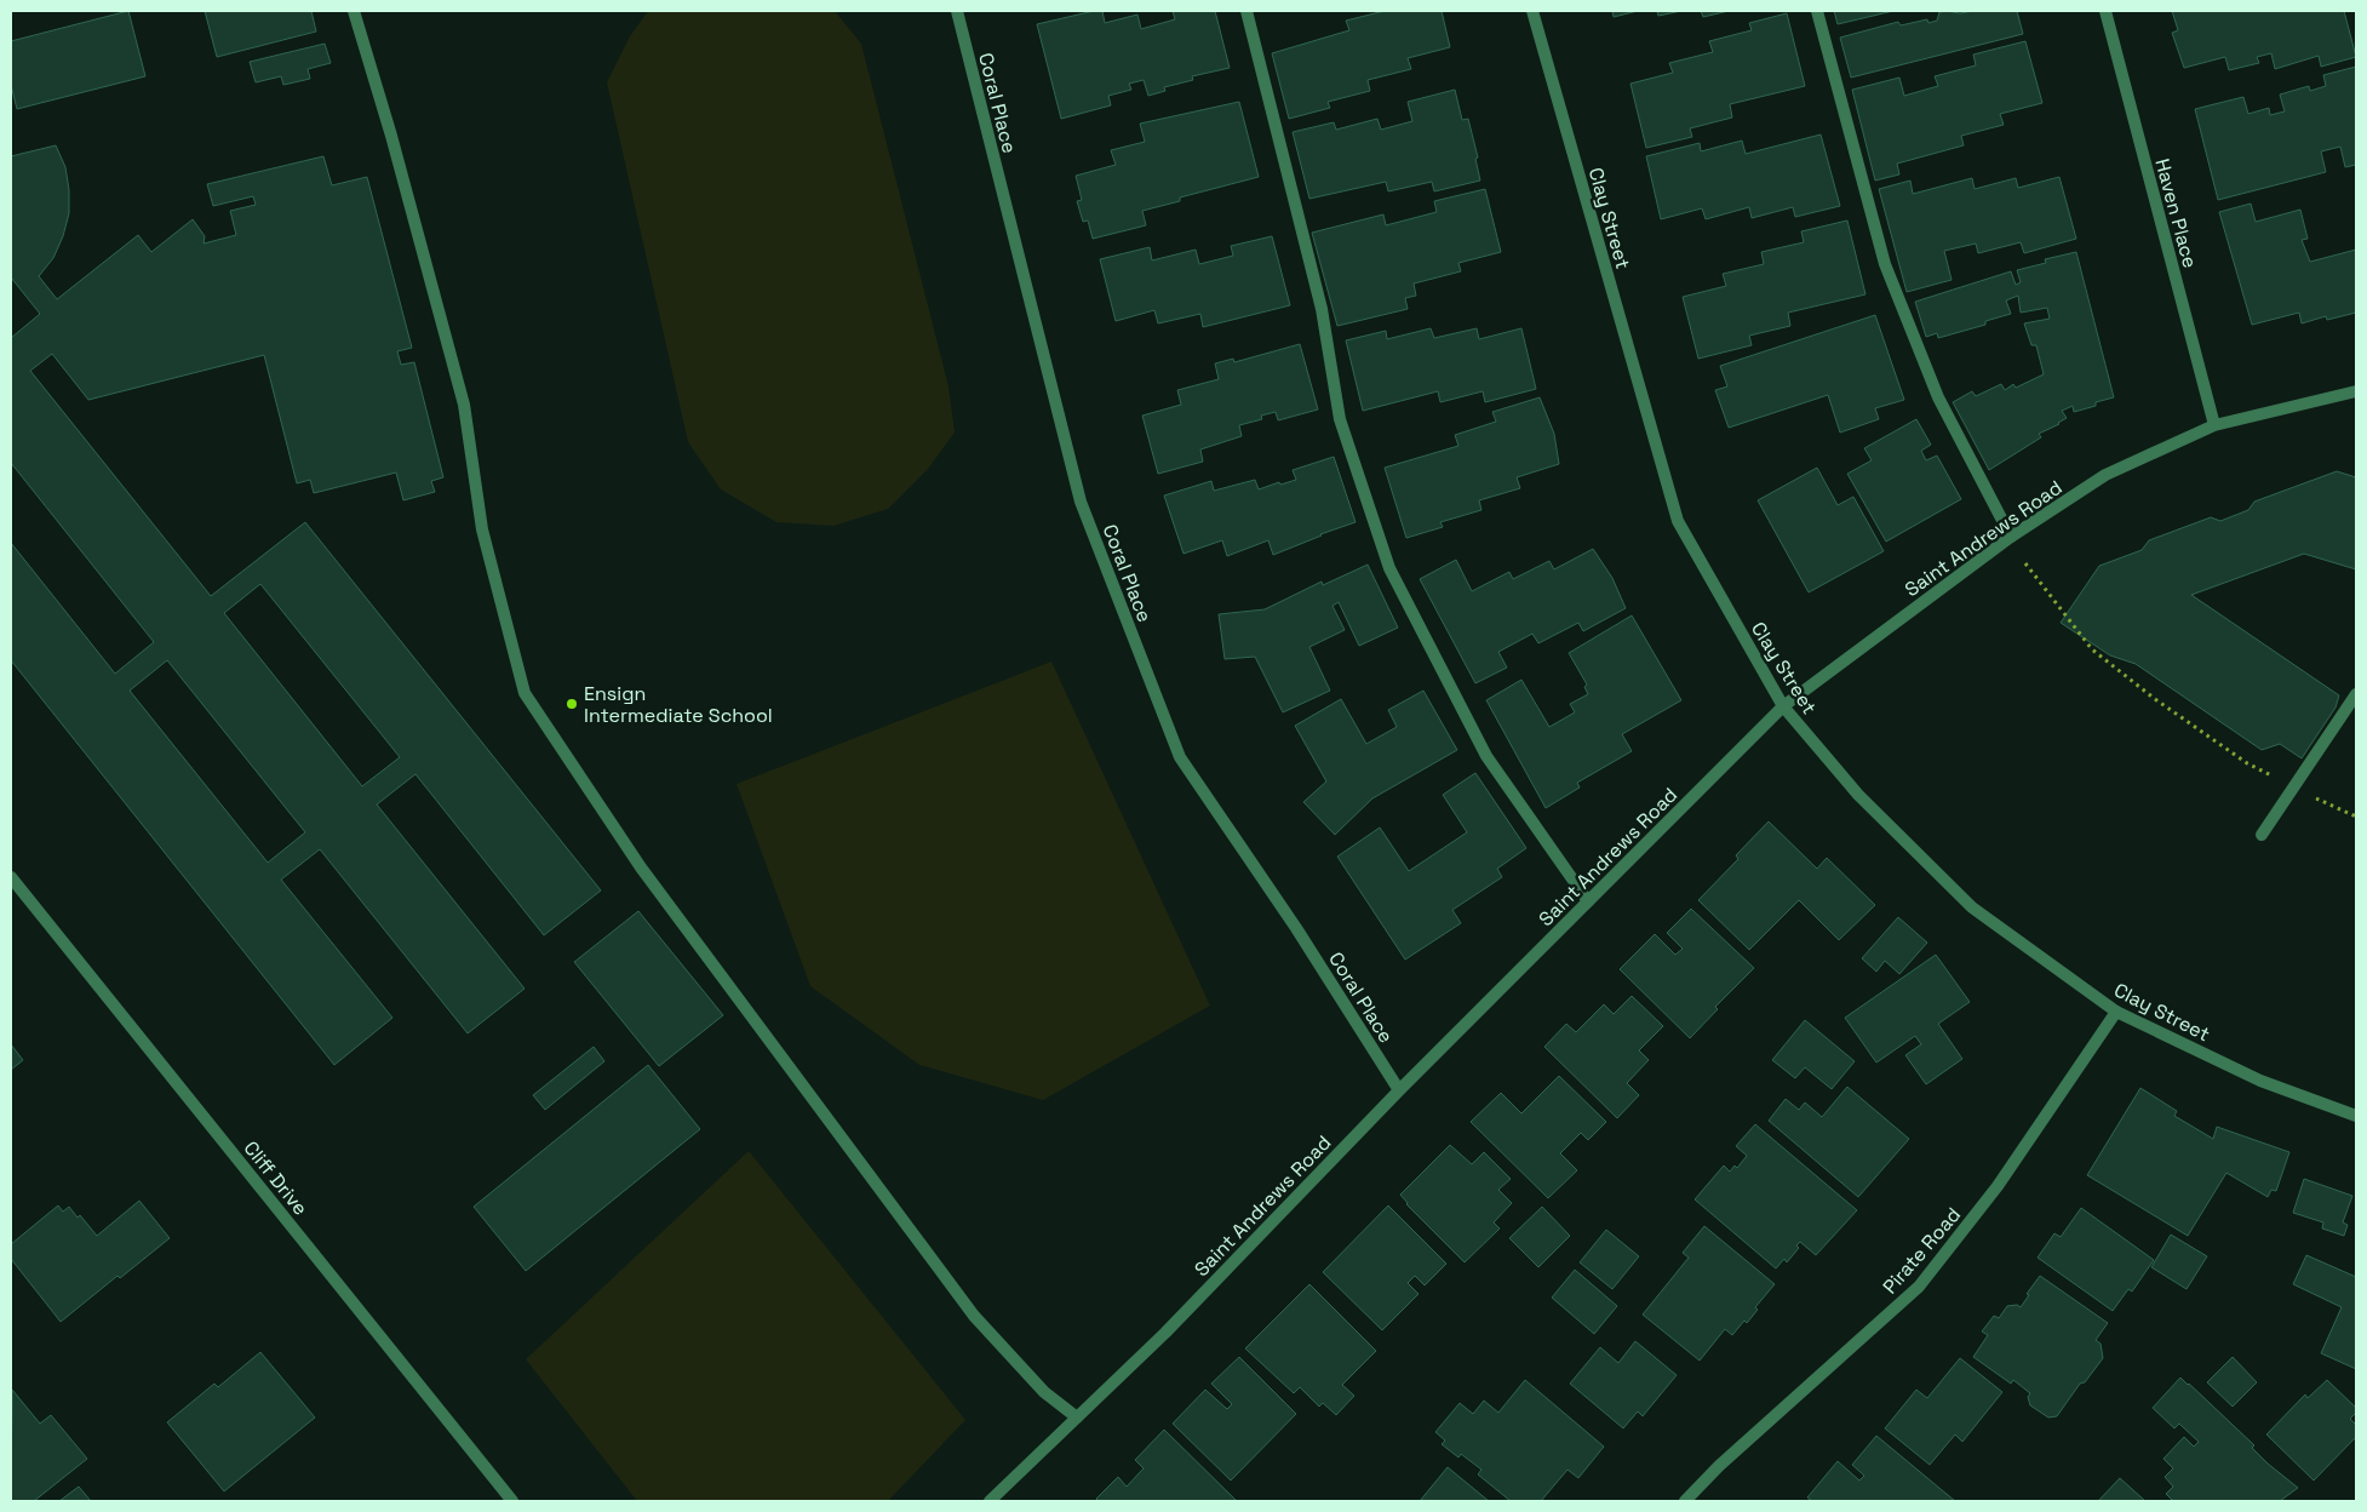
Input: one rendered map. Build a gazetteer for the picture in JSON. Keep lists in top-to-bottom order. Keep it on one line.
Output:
{"streets":{"street":["Coral Place","Haven Place","Clay Street","Saint Andrews Road","Cliff Drive","Pirate Road"]},"crossings":[["Coral Place","Saint Andrews Road"],["Haven Place","Saint Andrews Road"],["Clay Street","Saint Andrews Road"],["Clay Street","Pirate Road"]],"places":["Ensign Intermediate School"]}
